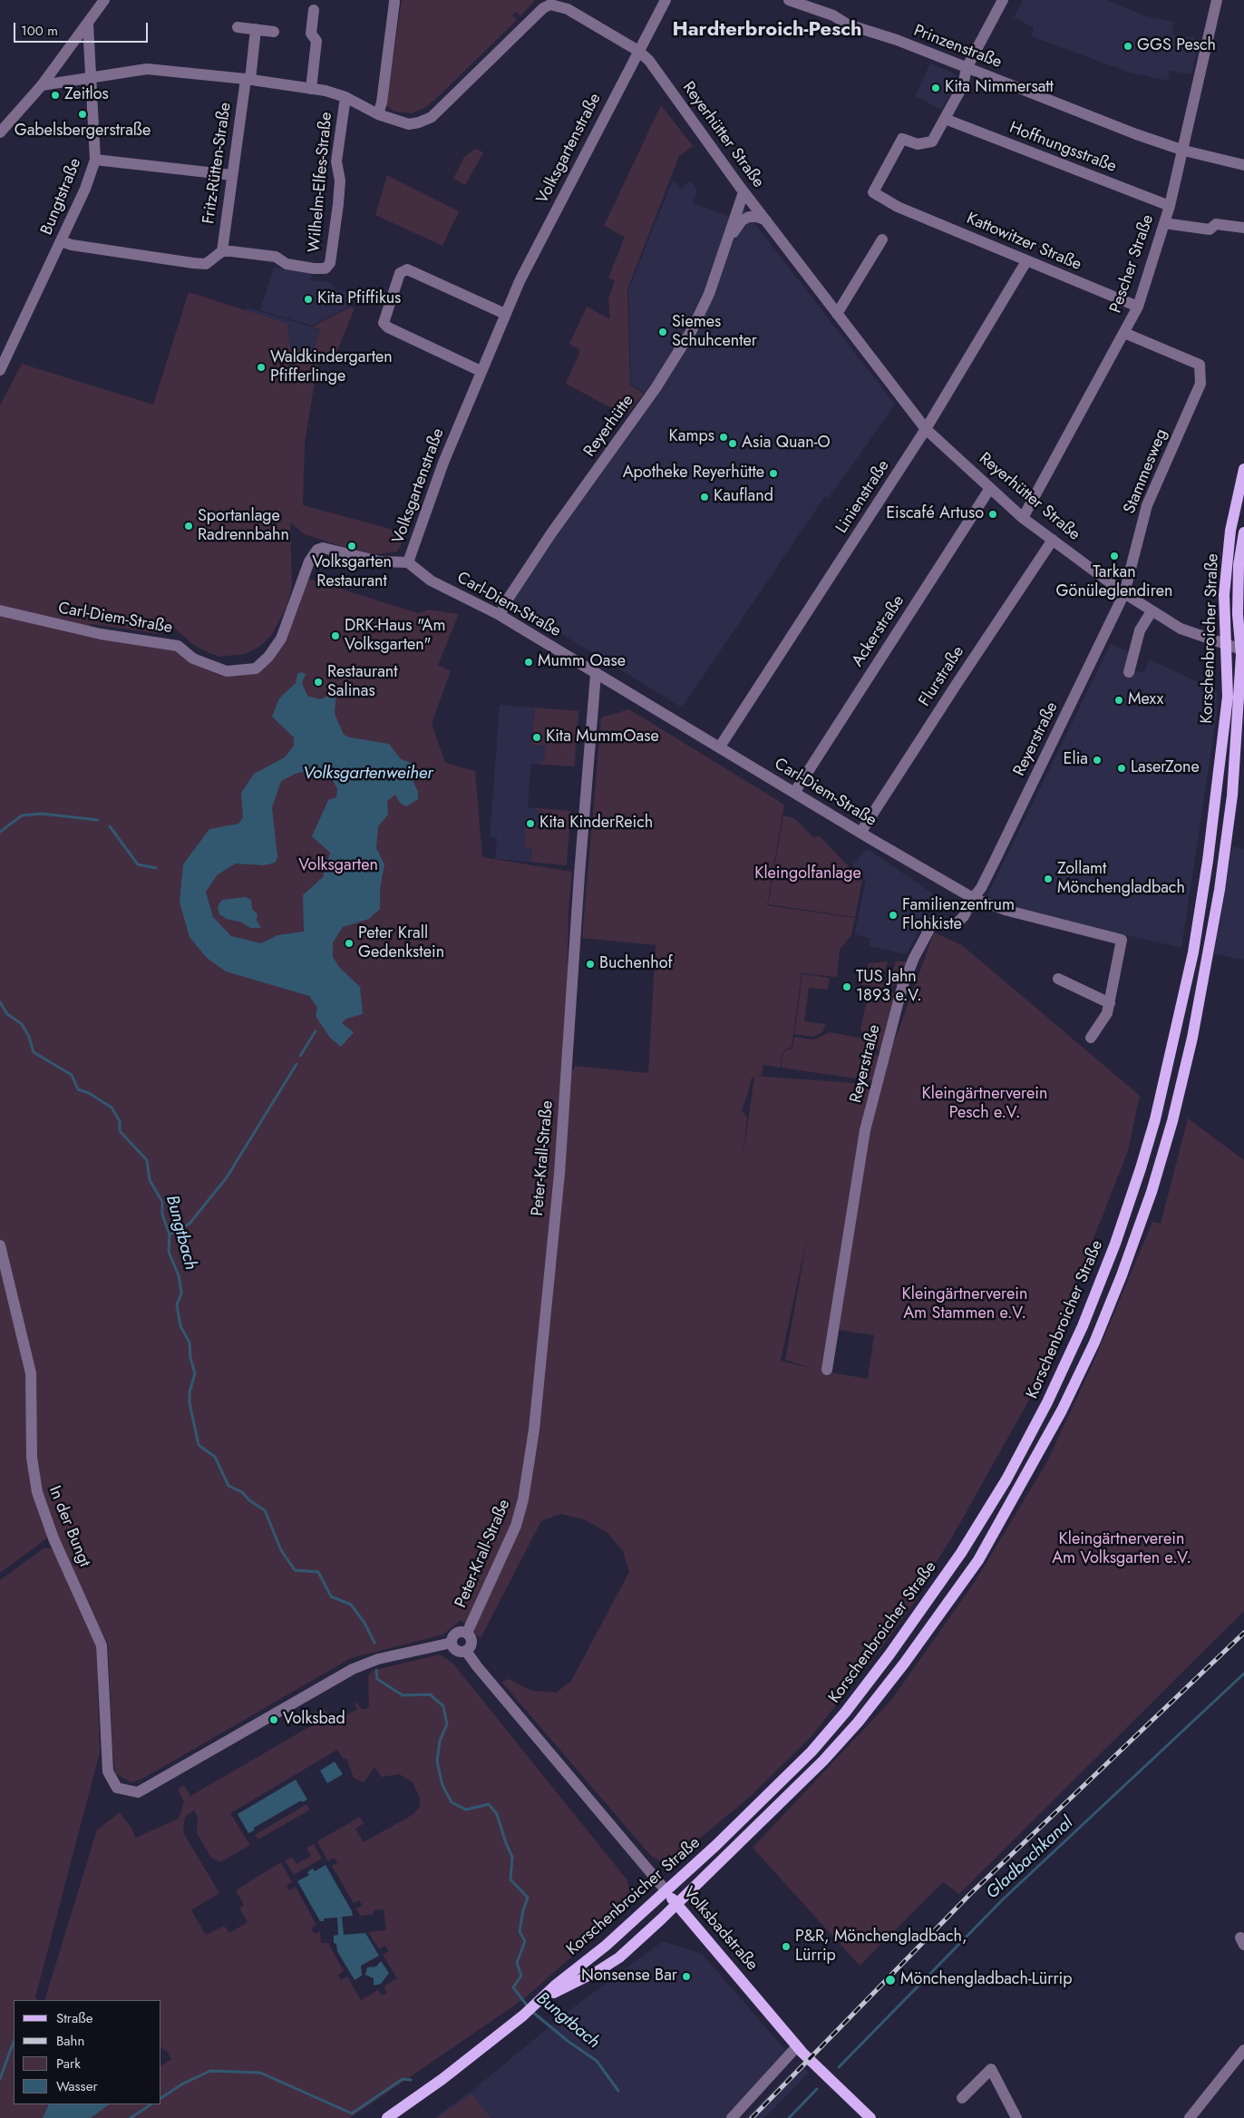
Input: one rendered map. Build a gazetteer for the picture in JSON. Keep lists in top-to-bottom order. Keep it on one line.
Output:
{"streets":{"main road":["Korschenbroicher Straße","Volksbadstraße"],"street":["Prinzenstraße","Reyerhütter Straße","Hoffnungsstraße","Volksgartenstraße","Fritz-Rütten-Straße","Wilhelm-Elfes-Straße","Bungtstraße","Kattowitzer Straße","Pescher Straße","Reyerhütte","Stammesweg","Linienstraße","Carl-Diem-Straße","Ackerstraße","Flurstraße","Reyerstraße","Peter-Krall-Straße","In der Bungt"]},"crossings":[["Prinzenstraße","Pescher Straße"],["Reyerhütter Straße","Volksgartenstraße"],["Reyerhütter Straße","Pescher Straße"],["Reyerhütter Straße","Reyerhütte"],["Reyerhütter Straße","Stammesweg"],["Reyerhütter Straße","Linienstraße"],["Reyerhütter Straße","Ackerstraße"],["Reyerhütter Straße","Korschenbroicher Straße"],["Reyerhütter Straße","Flurstraße"],["Reyerhütter Straße","Reyerstraße"],["Hoffnungsstraße","Kattowitzer Straße"],["Hoffnungsstraße","Pescher Straße"],["Volksgartenstraße","Carl-Diem-Straße"],["Fritz-Rütten-Straße","Wilhelm-Elfes-Straße"],["Kattowitzer Straße","Pescher Straße"],["Kattowitzer Straße","Linienstraße"],["Pescher Straße","Stammesweg"],["Reyerhütte","Carl-Diem-Straße"],["Stammesweg","Reyerstraße"],["Linienstraße","Carl-Diem-Straße"],["Carl-Diem-Straße","Ackerstraße"],["Carl-Diem-Straße","Flurstraße"],["Carl-Diem-Straße","Reyerstraße"],["Carl-Diem-Straße","Peter-Krall-Straße"],["Korschenbroicher Straße","Volksbadstraße"],["Peter-Krall-Straße","In der Bungt"],["Peter-Krall-Straße","Volksbadstraße"],["In der Bungt","Volksbadstraße"]],"districts":["Hardterbroich-Pesch"],"water":["Volksgartenweiher","Bungtbach","Gladbachkanal"],"parks":["Volksgarten","Kleingolfanlage","Kleingärtnerverein Pesch e.V.","Kleingärtnerverein Am Stammen e.V.","Kleingärtnerverein Am Volksgarten e.V."],"places":["GGS Pesch","Kita Nimmersatt","Zeitlos","Gabelsbergerstraße","Kita Pfiffikus","Siemes Schuhcenter","Waldkindergarten Pfifferlinge","Kamps","Asia Quan-O","Apotheke Reyerhütte","Kaufland","Eiscafé Artuso","Sportanlage Radrennbahn","Volksgarten Restaurant","Tarkan Gönüleglendiren","DRK-Haus \"Am Volksgarten\"","Mumm Oase","Restaurant Salinas","Mexx","Kita MummOase","Elia","LaserZone","Kita KinderReich","Zollamt Mönchengladbach","Familienzentrum Flohkiste","Peter Krall Gedenkstein","Buchenhof","TUS Jahn 1893 e.V.","Volksbad","P&R, Mönchengladbach, Lürrip","Nonsense Bar","Mönchengladbach-Lürrip"],"legend":["Straße","Bahn","Park","Wasser"],"scale_bar":"100 m"}
